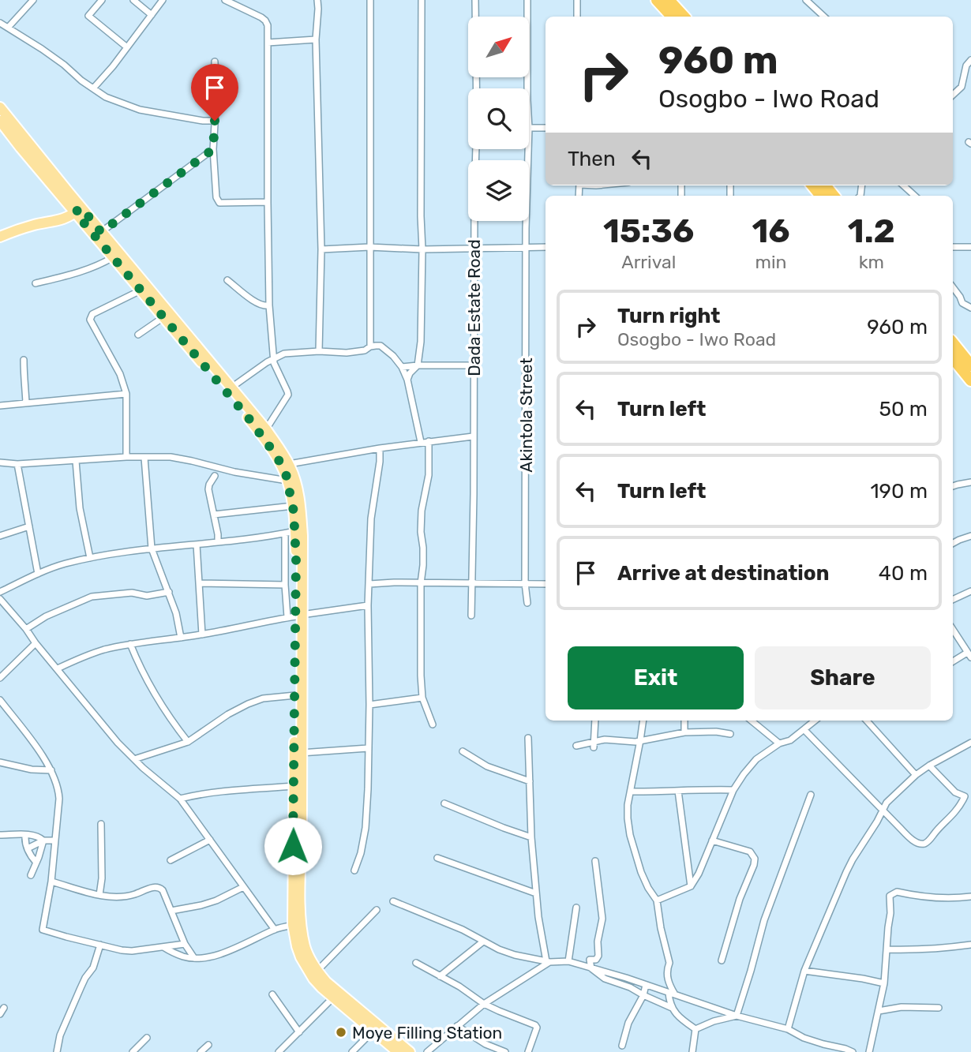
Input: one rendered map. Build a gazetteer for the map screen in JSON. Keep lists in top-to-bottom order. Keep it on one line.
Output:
{"streets":{"street":["Dada Estate Road","Akintola Street"]},"places":["Moye Filling Station"],"north":"top right","page":{"turn":["960 m","Osogbo - Iwo Road"],"then":"Then","eta":["15:36","Arrival","16","min","1.2","km"],"list":[{"name":"Turn right","note":"Osogbo - Iwo Road","value":"960 m"},{"name":"Turn left","value":"50 m"},{"name":"Turn left","value":"190 m"},{"name":"Arrive at destination","value":"40 m"}],"buttons":["Exit","Share"]}}
